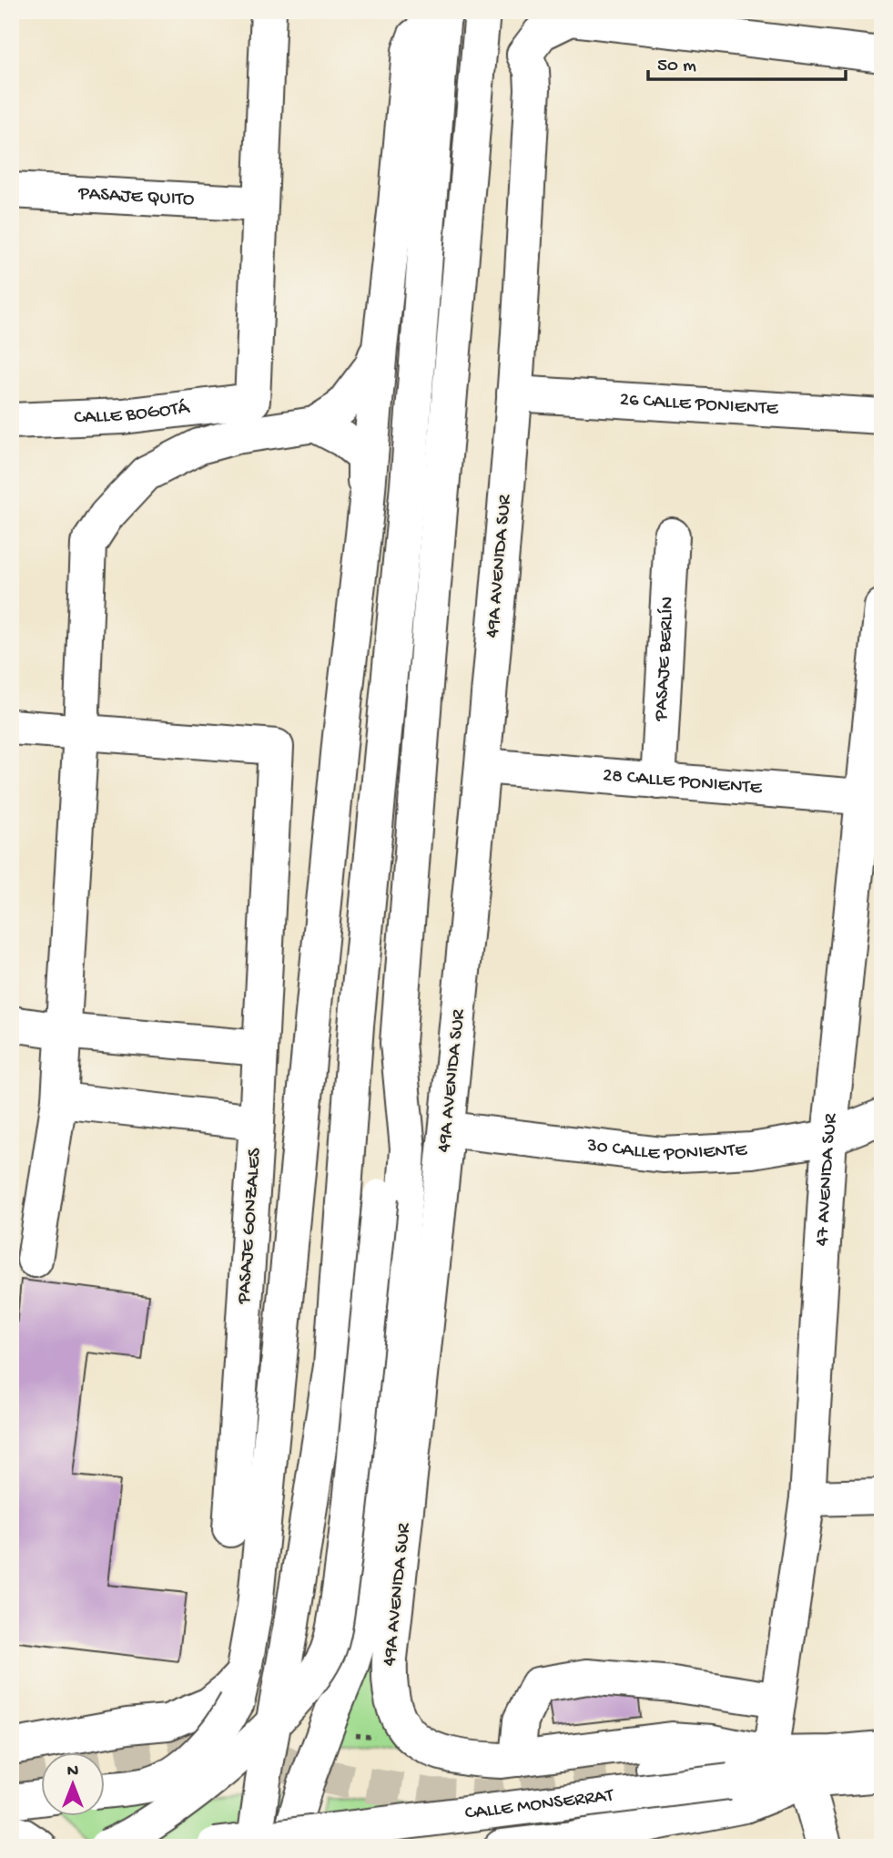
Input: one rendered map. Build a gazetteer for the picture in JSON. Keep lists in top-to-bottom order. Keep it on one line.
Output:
{"streets":{"main road":["PASAJE QUITO","26 CALLE PONIENTE","CALLE BOGOTÁ","49A AVENIDA SUR","PASAJE BERLÍN","28 CALLE PONIENTE","30 CALLE PONIENTE","47 AVENIDA SUR","PASAJE GONZALES","CALLE MONSERRAT"]},"crossings":[["PASAJE QUITO","CALLE BOGOTÁ"],["26 CALLE PONIENTE","49A AVENIDA SUR"],["49A AVENIDA SUR","28 CALLE PONIENTE"],["49A AVENIDA SUR","30 CALLE PONIENTE"],["49A AVENIDA SUR","47 AVENIDA SUR"],["PASAJE BERLÍN","28 CALLE PONIENTE"],["28 CALLE PONIENTE","47 AVENIDA SUR"],["30 CALLE PONIENTE","47 AVENIDA SUR"]],"scale_bar":"50 m","north":"top"}
